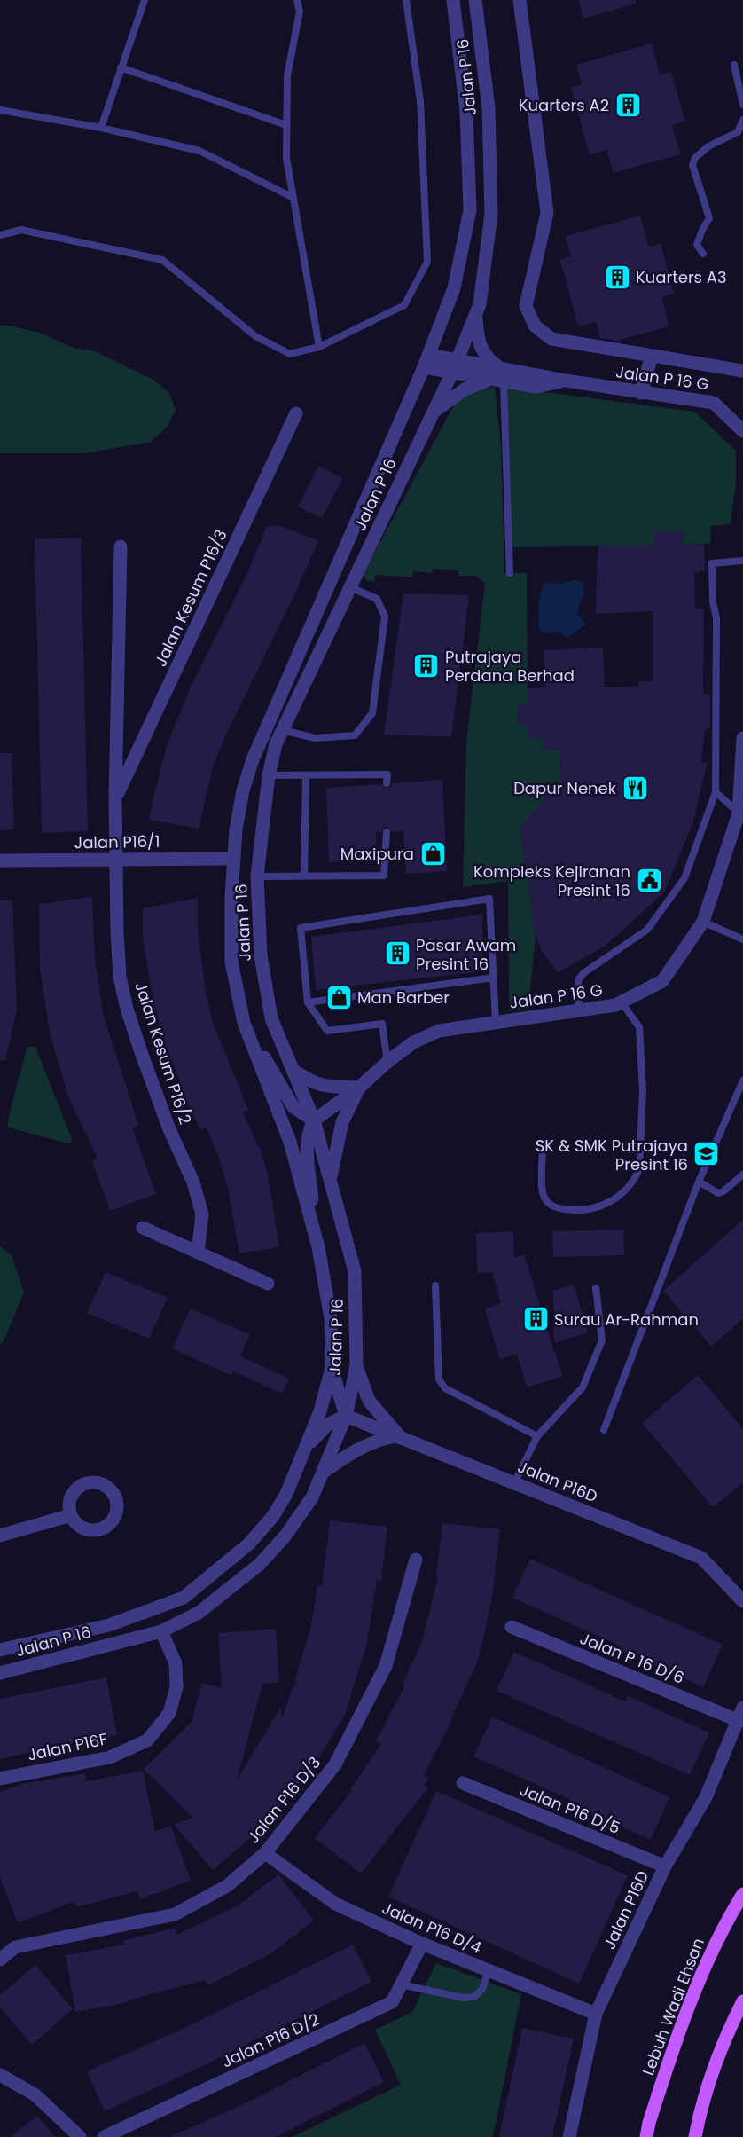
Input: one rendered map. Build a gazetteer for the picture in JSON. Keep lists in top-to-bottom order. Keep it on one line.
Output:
{"streets":{"main road":["Lebuh Wadi Ehsan"],"street":["Jalan P 16","Jalan P 16 G","Jalan Kesum P16/3","Jalan P16/1","Jalan Kesum P16/2","Jalan P16D","Jalan P 16 D/6","Jalan P16F","Jalan P16 D/3","Jalan P16 D/5","Jalan P16 D/4","Jalan P16 D/2"]},"crossings":[["Jalan P 16","Jalan P 16 G"],["Jalan P 16","Jalan P16/1"],["Jalan P 16","Jalan P16D"],["Jalan P 16","Jalan P16F"],["Jalan Kesum P16/3","Jalan P16/1"],["Jalan Kesum P16/3","Jalan Kesum P16/2"],["Jalan P16/1","Jalan Kesum P16/2"],["Jalan P16D","Jalan P 16 D/6"],["Jalan P16D","Jalan P16 D/5"],["Jalan P16D","Jalan P16 D/4"],["Jalan P16 D/3","Jalan P16 D/4"],["Jalan P16 D/4","Jalan P16 D/2"]],"places":{"building":["Kuarters A2","Kuarters A3","Putrajaya Perdana Berhad","Pasar Awam Presint 16","Surau Ar-Rahman"],"restaurant":["Dapur Nenek"],"shop":["Maxipura","Man Barber"],"public building":["Kompleks Kejiranan Presint 16"],"school or university":["SK & SMK Putrajaya Presint 16"]}}
